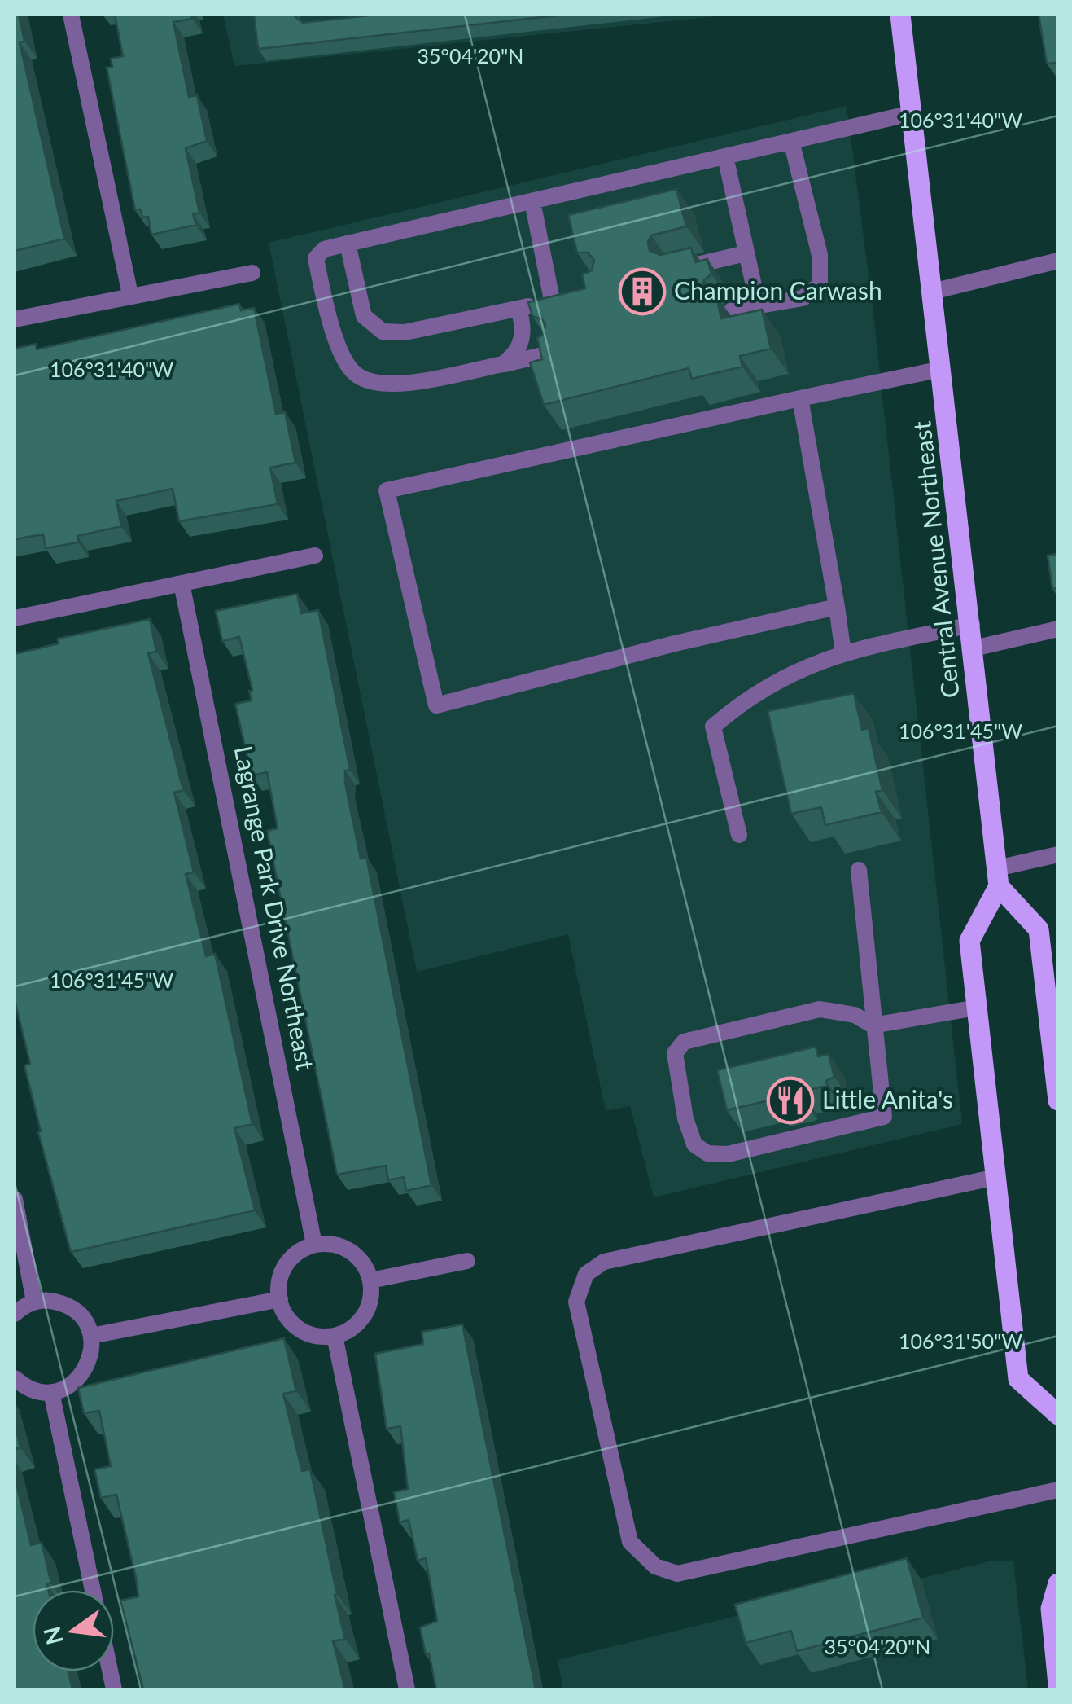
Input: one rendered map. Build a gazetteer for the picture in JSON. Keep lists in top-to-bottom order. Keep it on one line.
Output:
{"streets":{"main road":["Central Avenue Northeast"],"street":["Lagrange Park Drive Northeast"]},"places":{"building":["Champion Carwash"],"restaurant":["Little Anita's"]},"north":"left","coordinates":["35°04'20\"N","106°31'40\"W","106°31'45\"W","106°31'50\"W"]}
